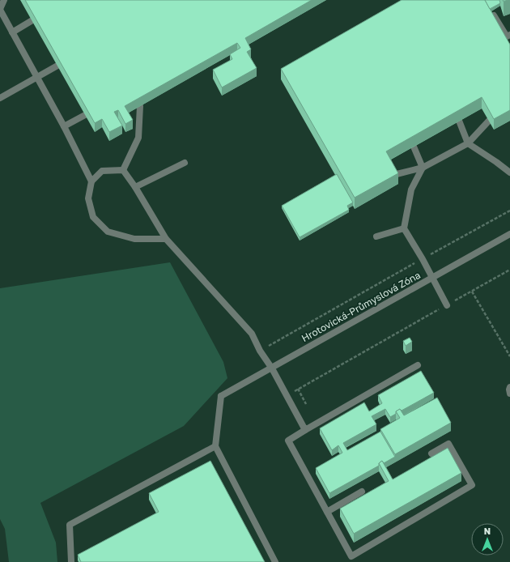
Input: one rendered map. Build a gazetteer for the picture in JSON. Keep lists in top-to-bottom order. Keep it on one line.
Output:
{"streets":{"street":["Hrotovická-Průmyslová Zóna"]},"north":"top"}
